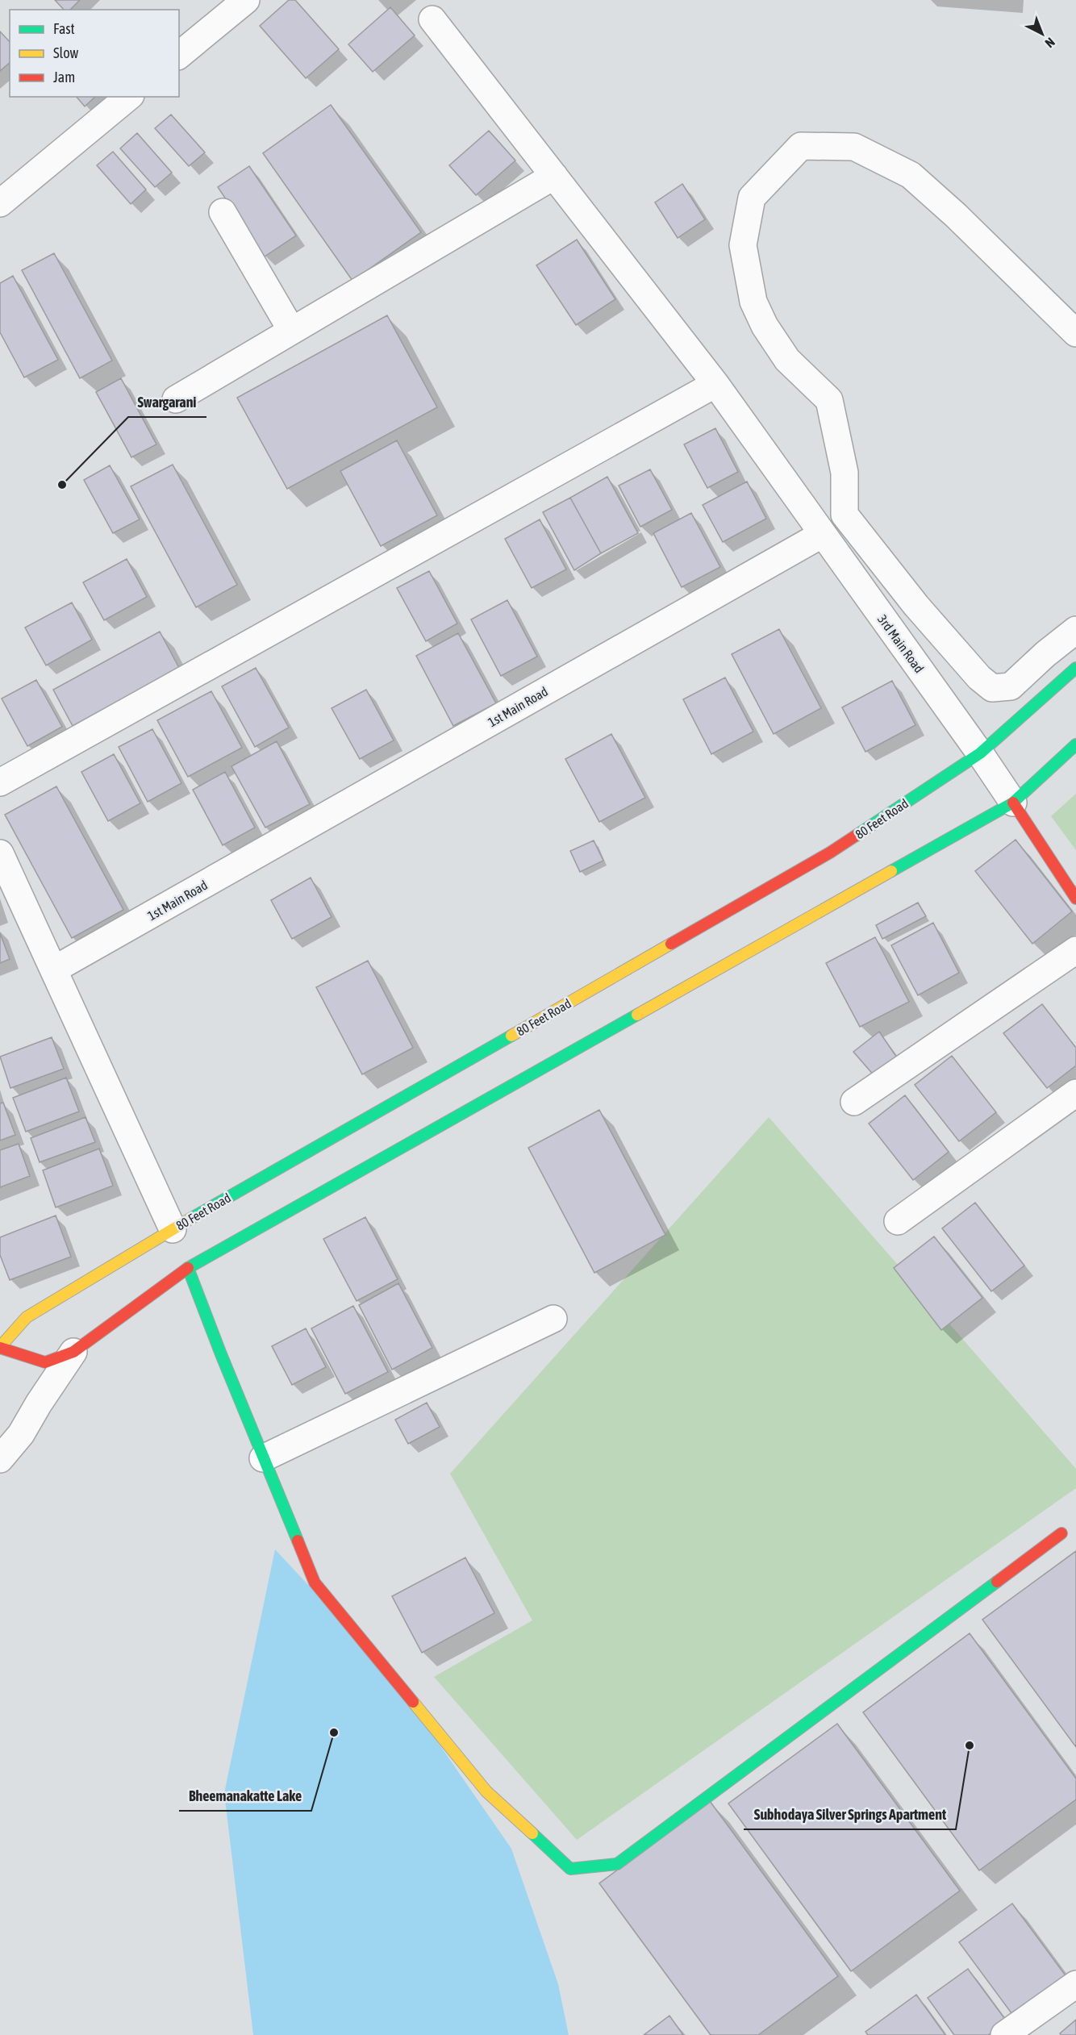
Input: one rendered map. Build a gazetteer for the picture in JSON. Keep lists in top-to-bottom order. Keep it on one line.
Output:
{"streets":{"main road":["80 Feet Road"],"street":["3rd Main Road","1st Main Road"]},"crossings":[["3rd Main Road","1st Main Road"],["3rd Main Road","80 Feet Road"]],"places":["Swargarani","Bheemanakatte Lake","Subhodaya Silver Springs Apartment"],"legend":["Fast","Slow","Jam"],"north":"bottom right"}
